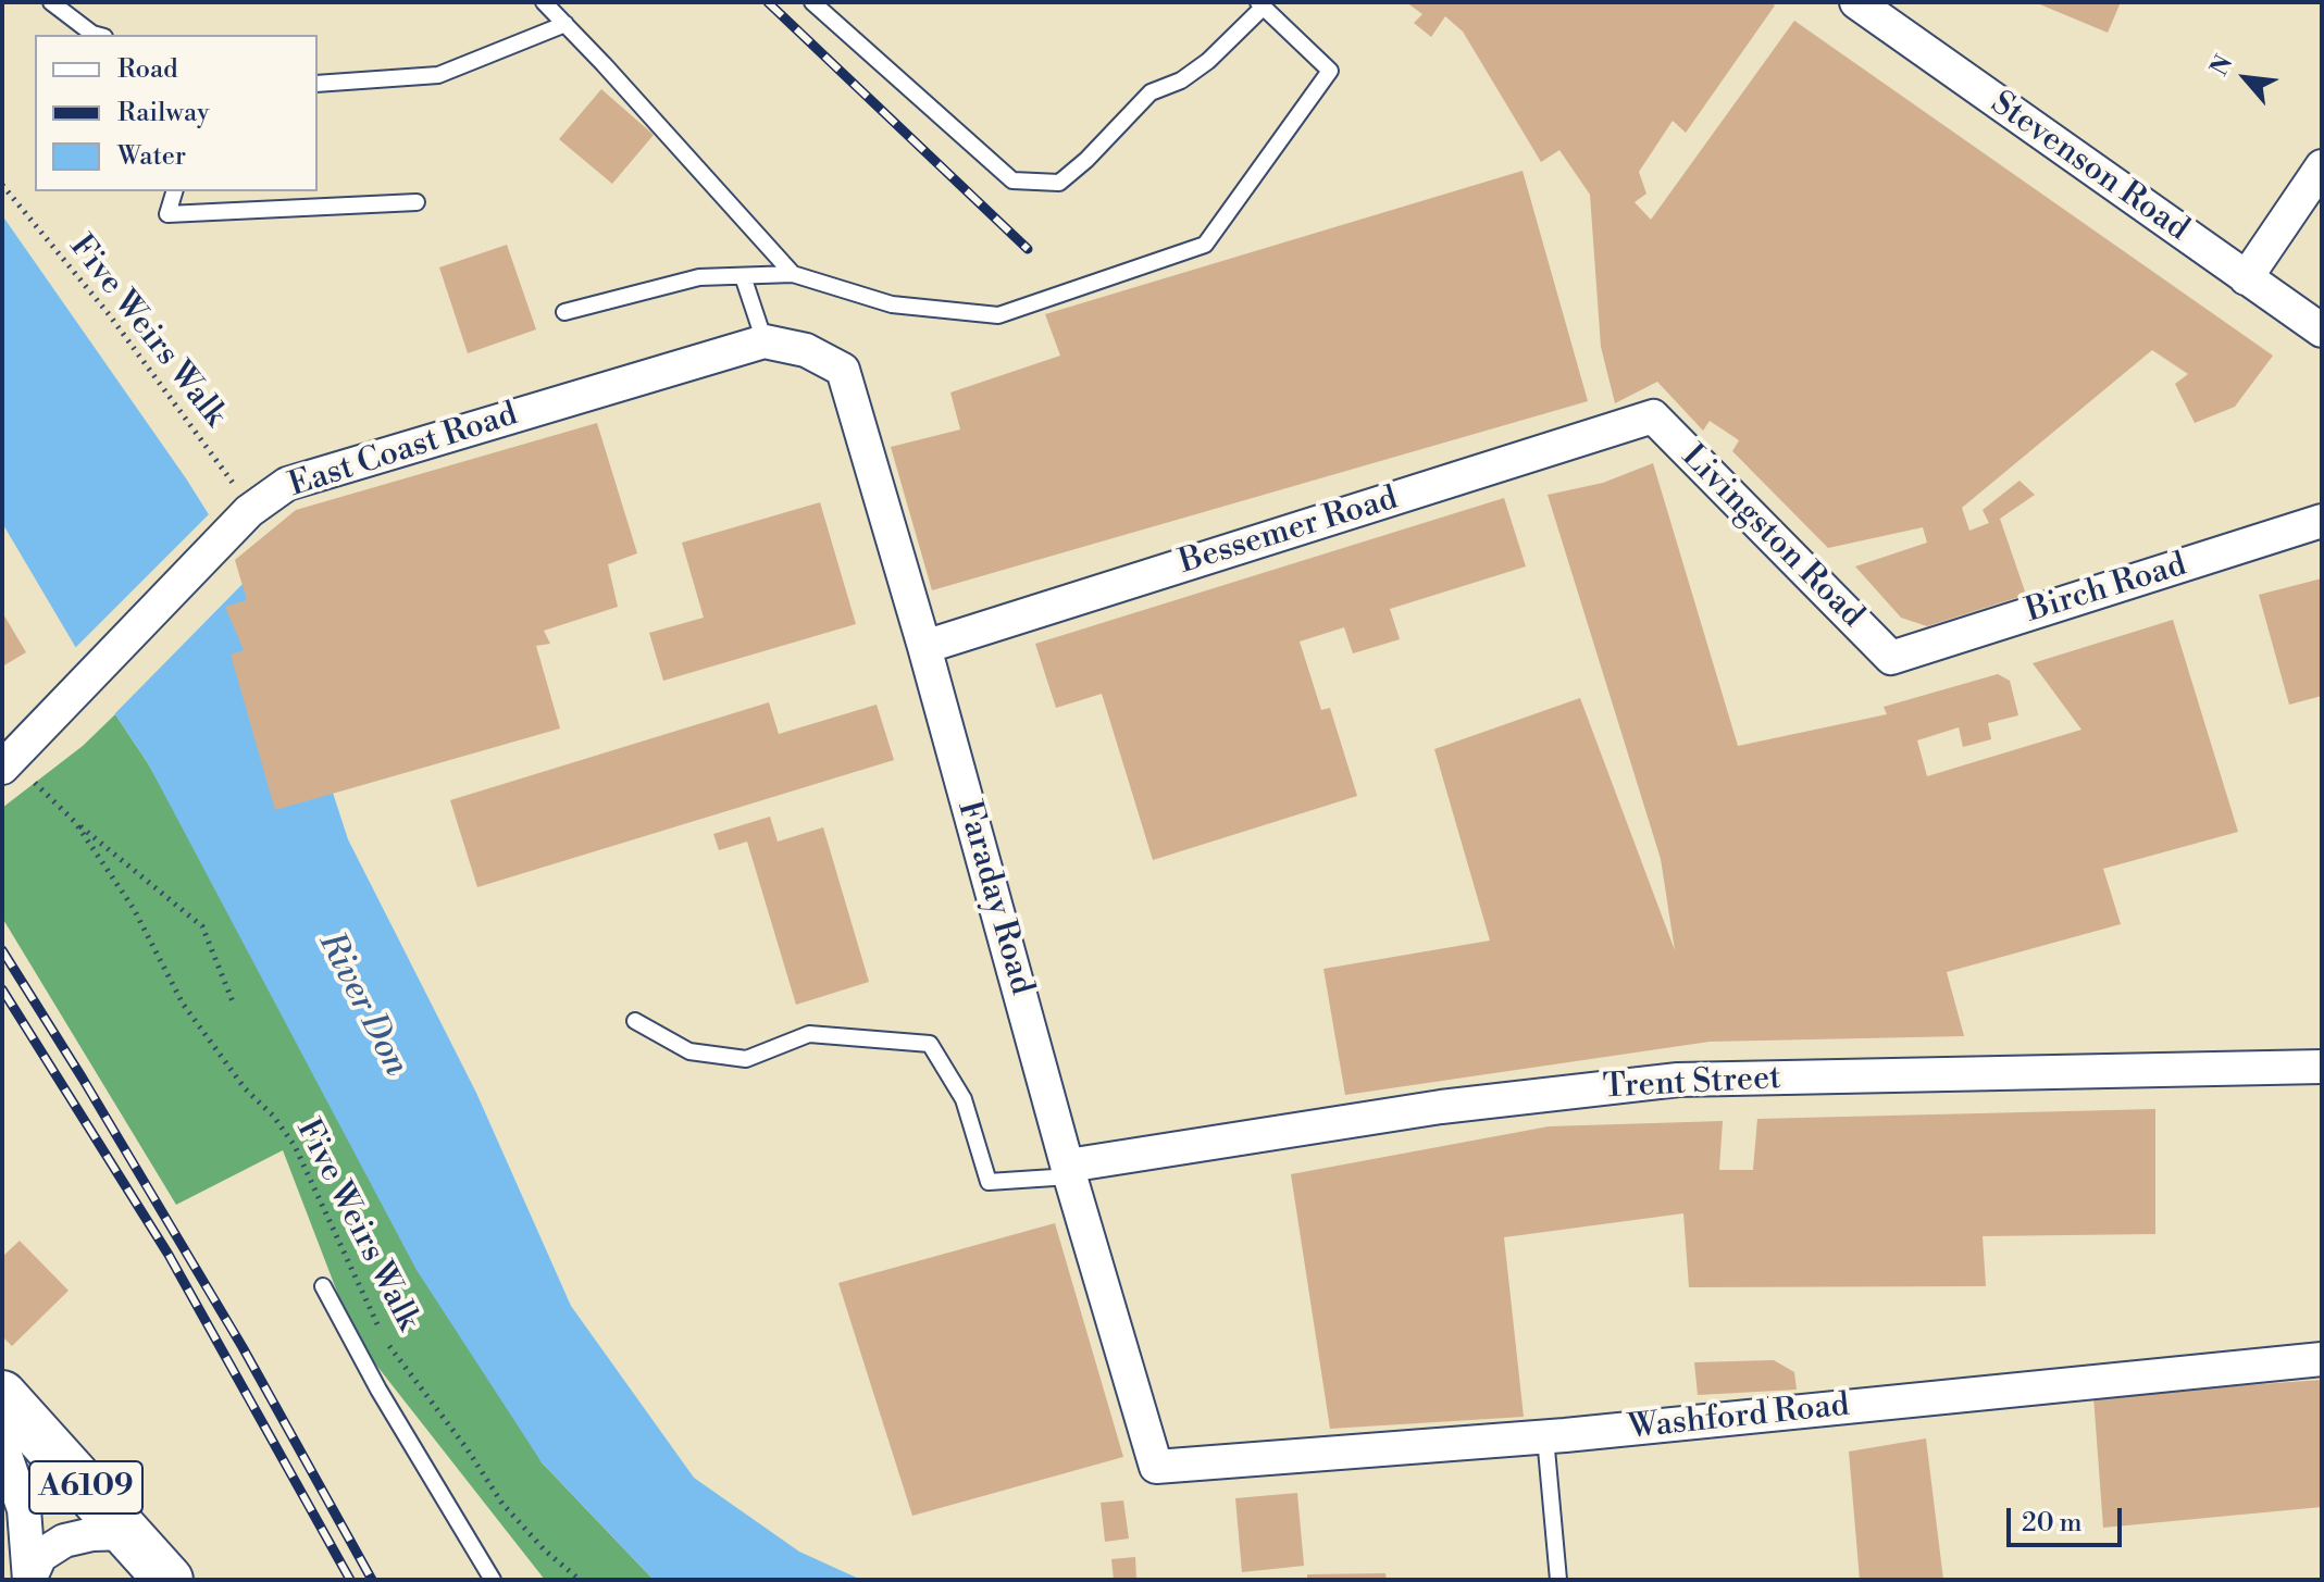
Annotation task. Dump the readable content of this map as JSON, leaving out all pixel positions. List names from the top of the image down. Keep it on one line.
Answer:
{"streets":{"main road":["A6109"],"street":["Stevenson Road","East Coast Road","Bessemer Road","Livingston Road","Birch Road","Faraday Road","Trent Street","Washford Road"],"path":["Five Weirs Walk"]},"crossings":[["Five Weirs Walk","East Coast Road"],["East Coast Road","Faraday Road"],["Bessemer Road","Livingston Road"],["Bessemer Road","Faraday Road"],["Livingston Road","Birch Road"],["Faraday Road","Trent Street"],["Faraday Road","Washford Road"]],"water":["River Don"],"legend":["Road","Railway","Water"],"scale_bar":"20 m","north":"top left"}
